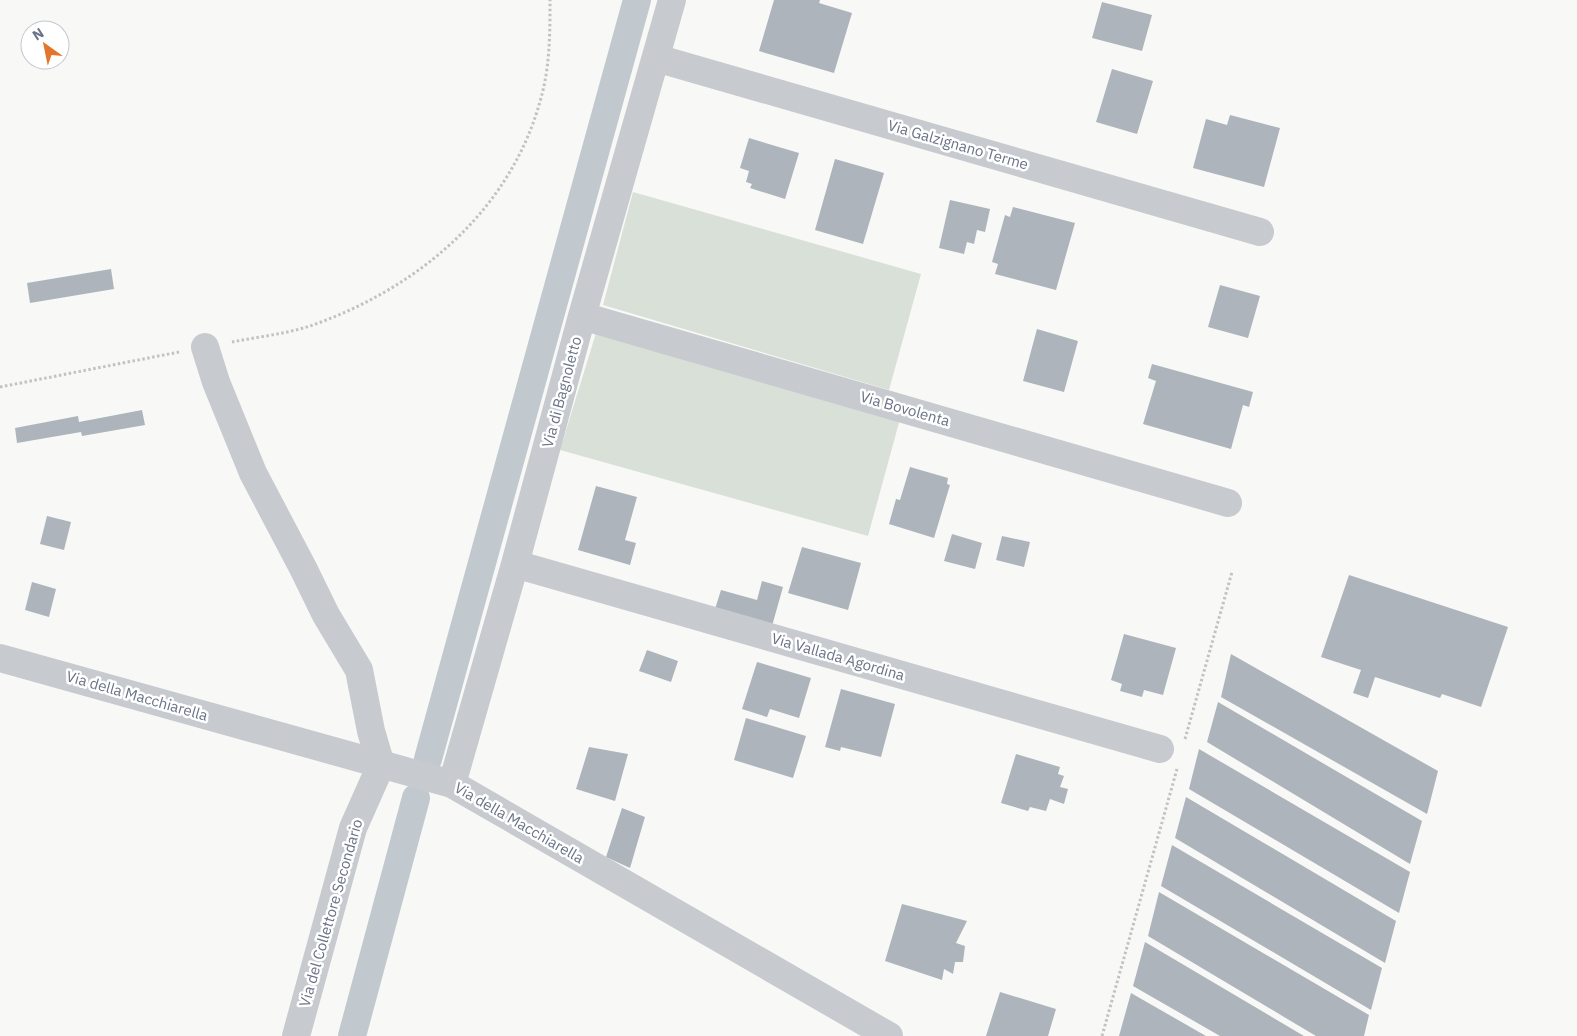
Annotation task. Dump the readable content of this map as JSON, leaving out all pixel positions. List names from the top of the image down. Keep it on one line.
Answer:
{"streets":{"street":["Via Galzignano Terme","Via di Bagnoletto","Via Bovolenta","Via Vallada Agordina","Via della Macchiarella","Via del Collettore Secondario"]},"crossings":[["Via Galzignano Terme","Via di Bagnoletto"],["Via di Bagnoletto","Via Bovolenta"],["Via di Bagnoletto","Via Vallada Agordina"],["Via di Bagnoletto","Via della Macchiarella"],["Via della Macchiarella","Via del Collettore Secondario"]],"north":"top left"}
